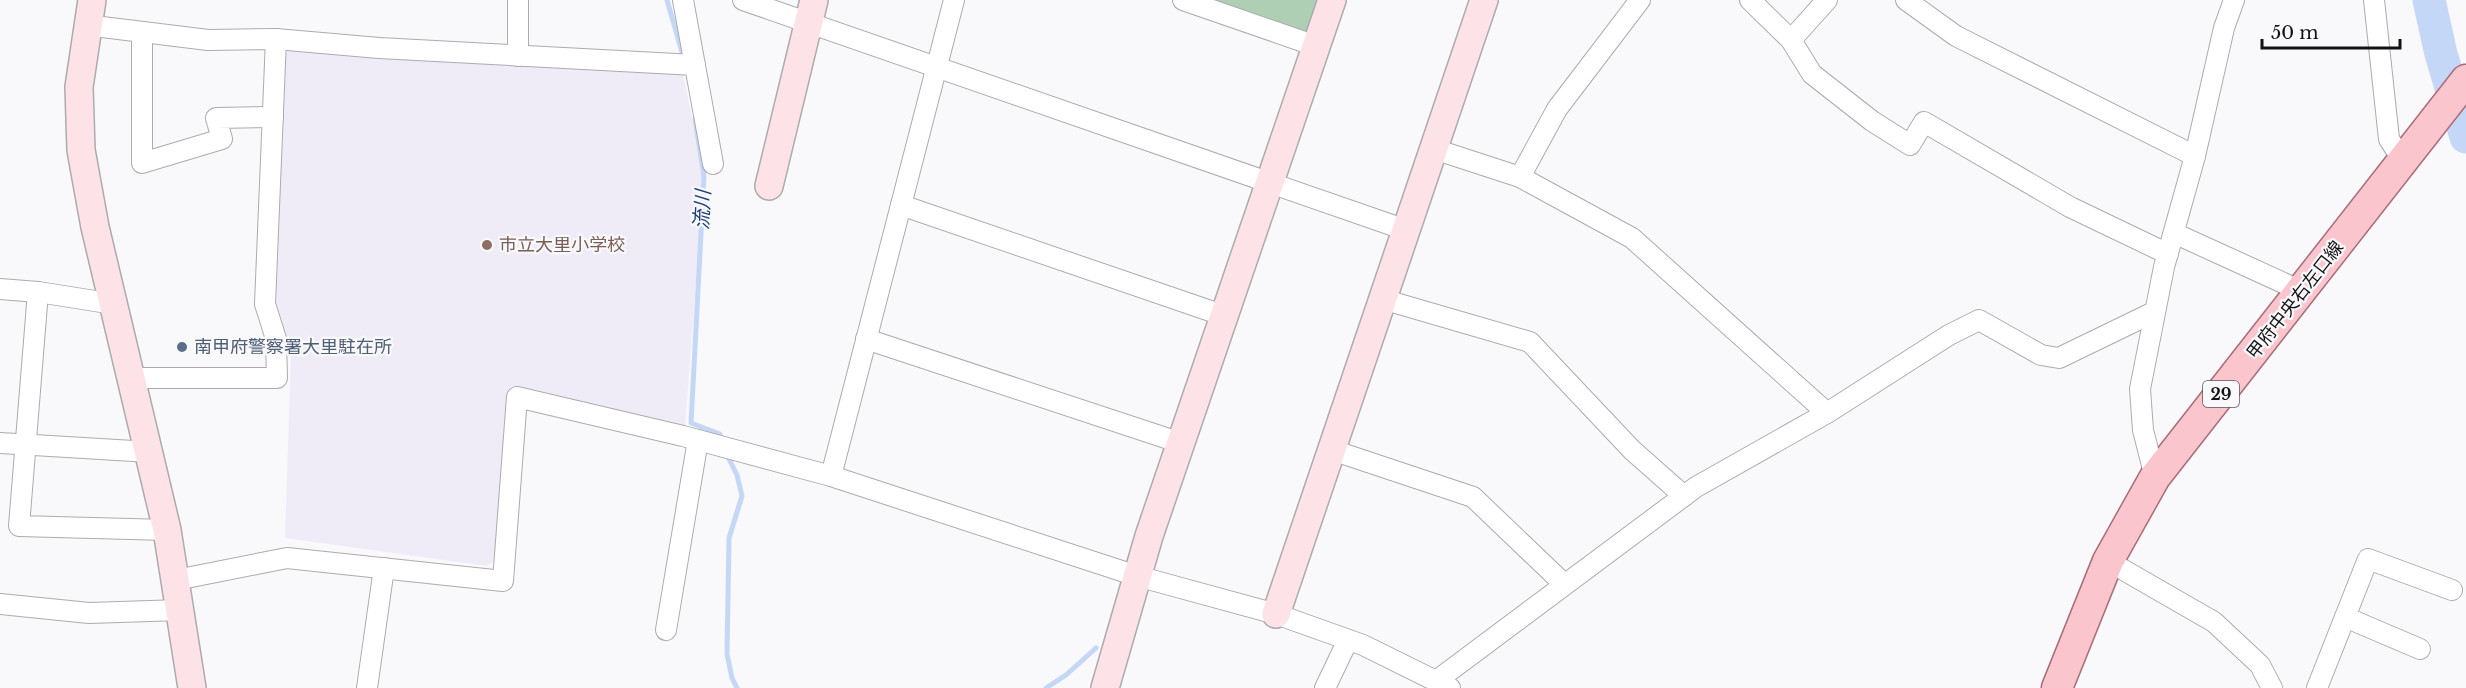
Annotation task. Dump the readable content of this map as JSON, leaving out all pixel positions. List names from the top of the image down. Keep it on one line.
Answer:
{"streets":{"main road":["甲府中央右左口線","29"]},"water":["流川"],"places":["市立大里小学校","南甲府警察署大里駐在所"],"scale_bar":"50 m"}
